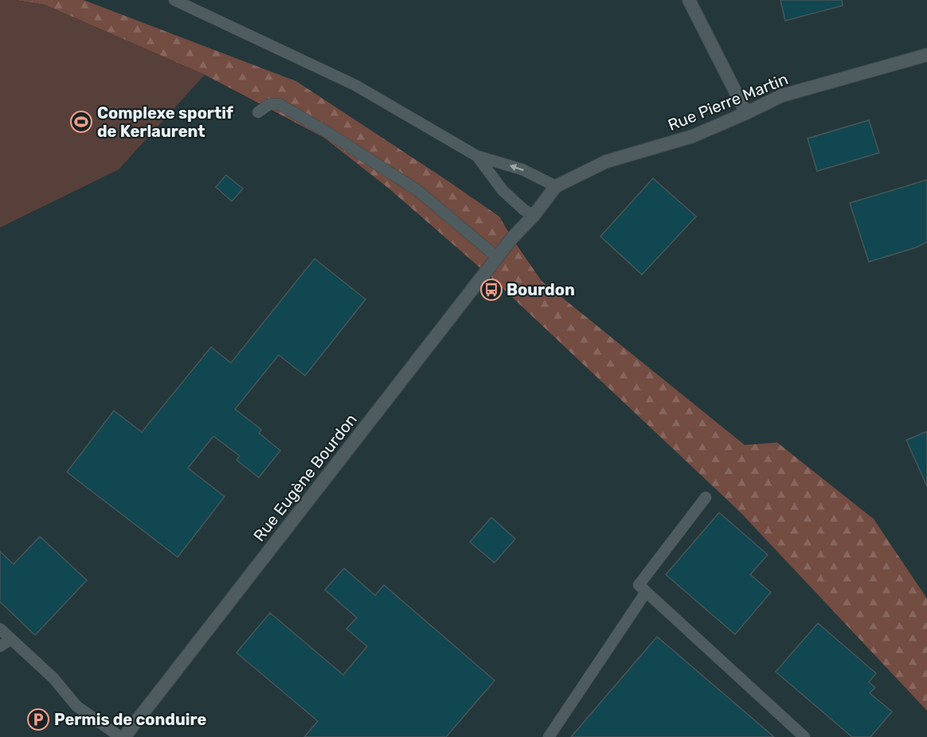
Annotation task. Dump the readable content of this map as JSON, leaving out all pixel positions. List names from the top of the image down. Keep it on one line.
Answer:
{"streets":{"street":["Rue Pierre Martin","Rue Eugène Bourdon"]},"crossings":[["Rue Pierre Martin","Rue Eugène Bourdon"]],"places":{"sports":["Complexe sportif de Kerlaurent"],"bus stop":["Bourdon"],"parking":["Permis de conduire"]}}
